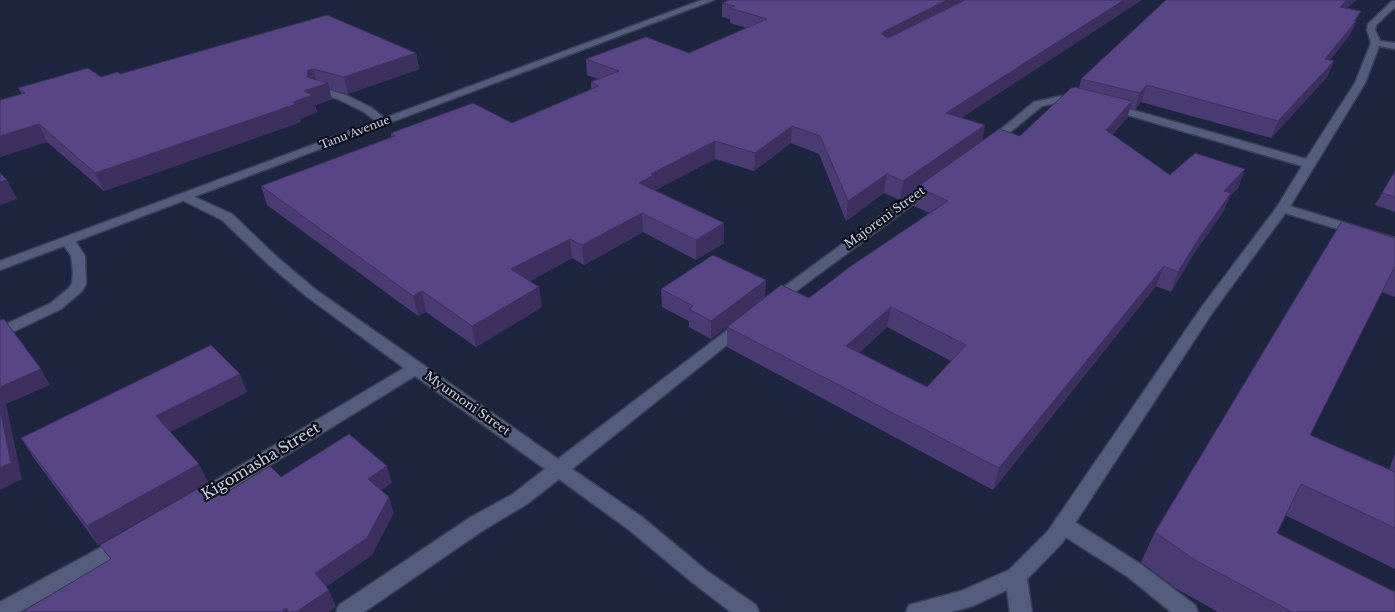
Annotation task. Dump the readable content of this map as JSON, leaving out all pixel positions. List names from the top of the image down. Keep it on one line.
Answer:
{"streets":{"street":["Tanu Avenue","Majoreni Street","Myumoni Street","Kigomasha Street"]},"crossings":[["Tanu Avenue","Myumoni Street"],["Majoreni Street","Myumoni Street"],["Myumoni Street","Kigomasha Street"]]}
